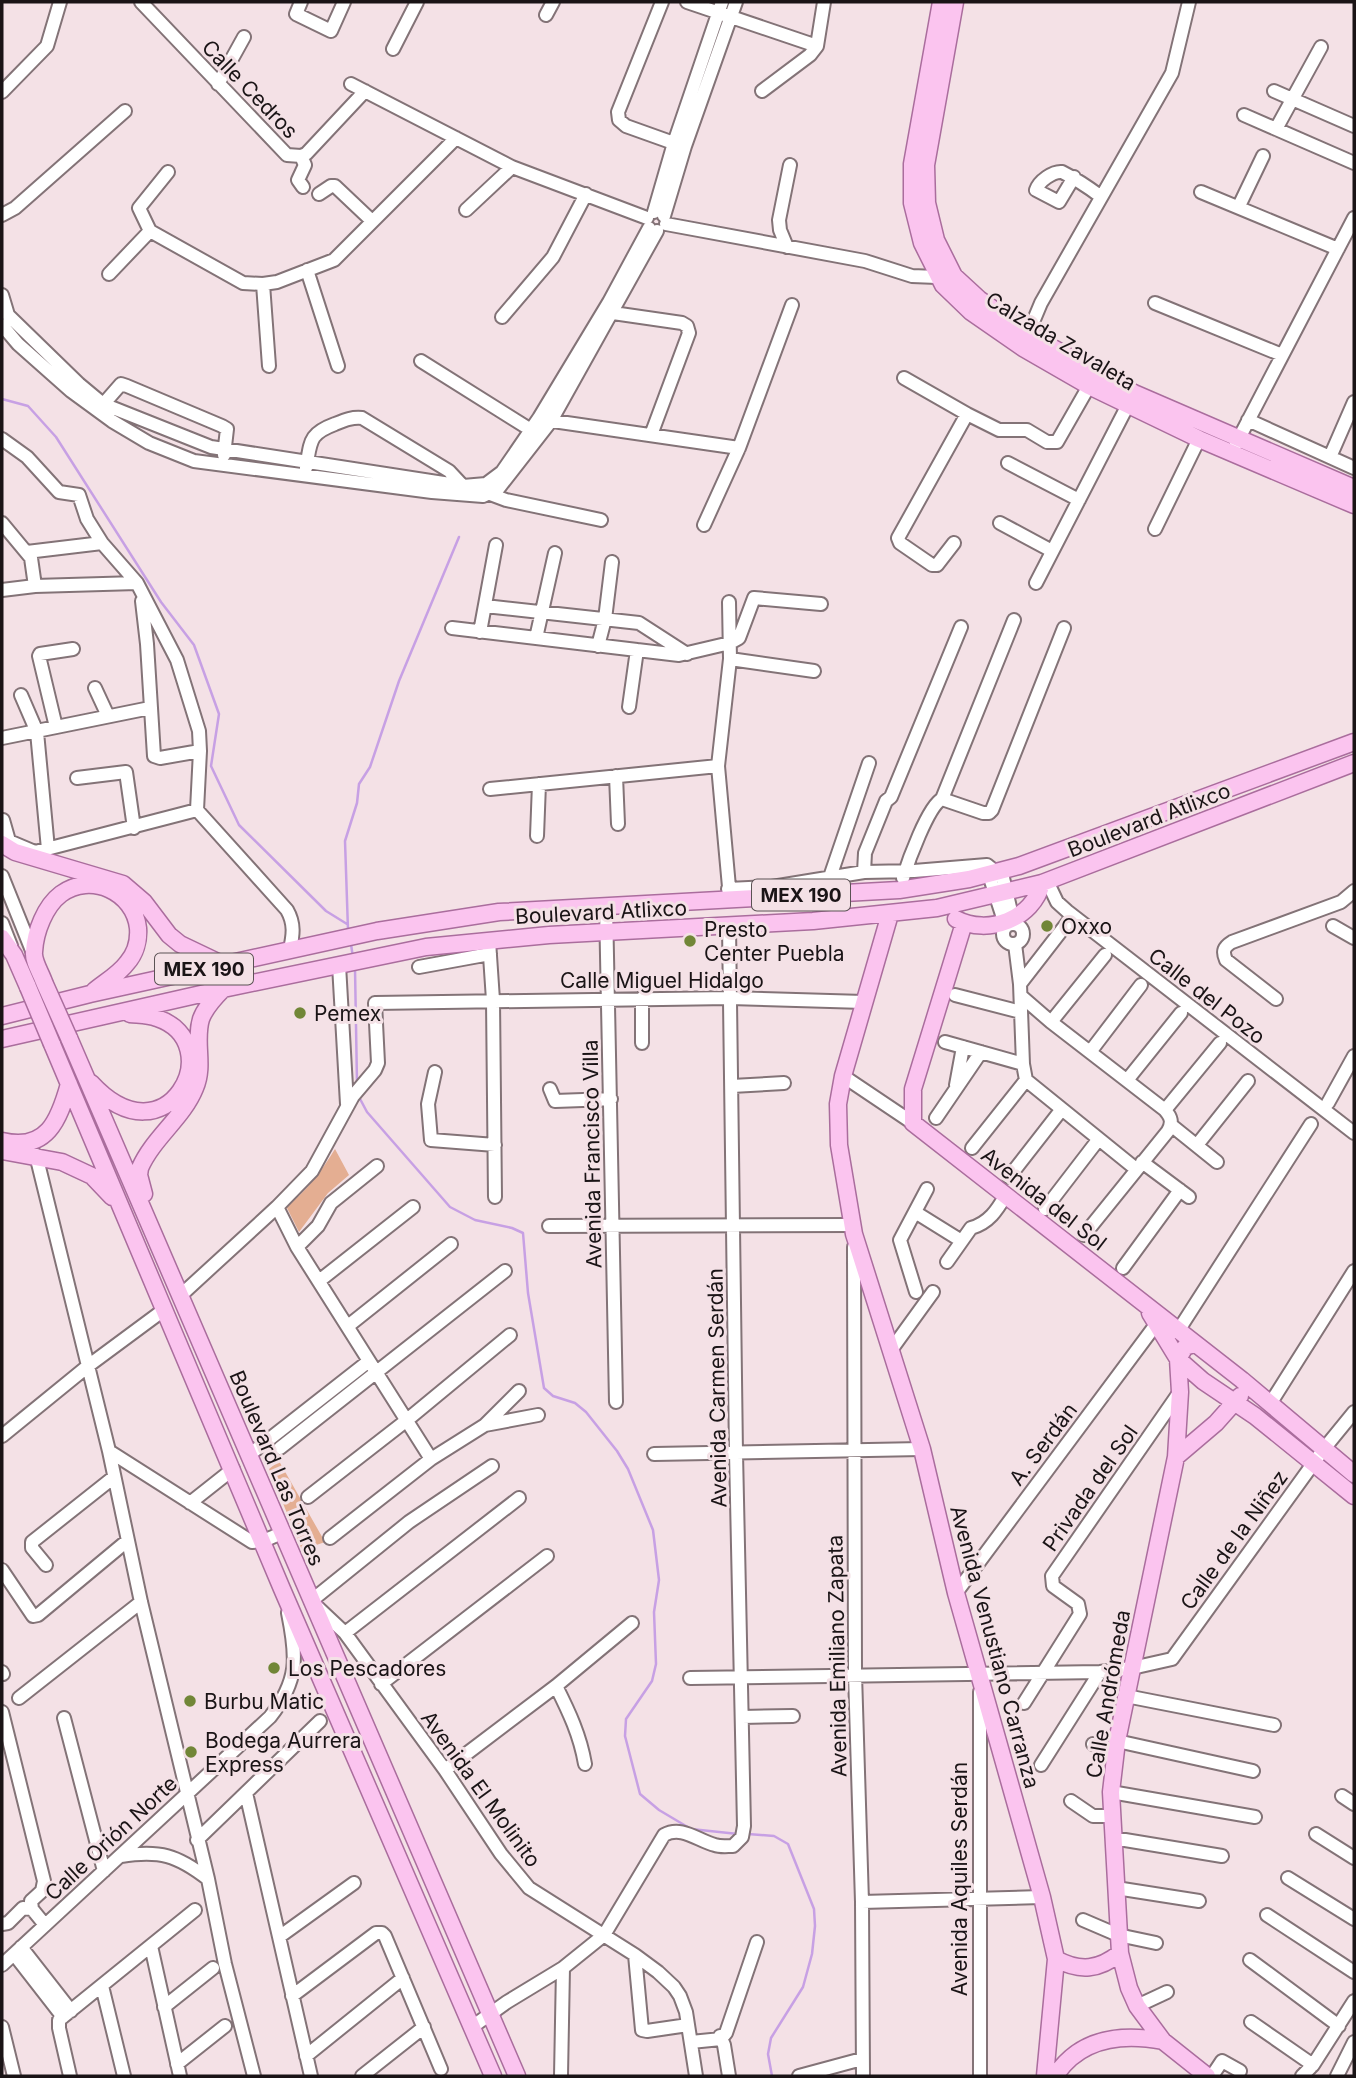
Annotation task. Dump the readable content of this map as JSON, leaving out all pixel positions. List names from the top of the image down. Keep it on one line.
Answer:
{"streets":{"main road":["Calzada Zavaleta","Boulevard Atlixco","MEX 190","Avenida del Sol","Boulevard Las Torres","Avenida Venustiano Carranza","Calle Andrómeda"],"street":["Calle Cedros","Calle Miguel Hidalgo","Calle del Pozo","Avenida Francisco Villa","Avenida Carmen Serdán","A. Serdán","Privada del Sol","Calle de la Niñez","Avenida Emiliano Zapata","Avenida El Molinito","Calle Orión Norte","Avenida Aquiles Serdán"]},"crossings":[["Boulevard Atlixco","Calle del Pozo"],["Boulevard Atlixco","Avenida Francisco Villa"],["Boulevard Atlixco","Avenida Carmen Serdán"],["Calle Miguel Hidalgo","Avenida Francisco Villa"],["Calle Miguel Hidalgo","Avenida Carmen Serdán"],["Avenida del Sol","A. Serdán"],["Avenida del Sol","Calle de la Niñez"],["Avenida del Sol","Calle Andrómeda"],["Avenida Carmen Serdán","Calle de la Niñez"],["Avenida Carmen Serdán","Avenida El Molinito"],["A. Serdán","Avenida Venustiano Carranza"],["Boulevard Las Torres","Avenida El Molinito"],["Boulevard Las Torres","Calle Orión Norte"],["Privada del Sol","Calle de la Niñez"],["Privada del Sol","Calle Andrómeda"],["Calle de la Niñez","Avenida Venustiano Carranza"],["Calle de la Niñez","Avenida Emiliano Zapata"],["Calle de la Niñez","Calle Andrómeda"],["Calle de la Niñez","Avenida Aquiles Serdán"],["Avenida Venustiano Carranza","Avenida Emiliano Zapata"],["Avenida Venustiano Carranza","Avenida Aquiles Serdán"]],"places":["Oxxo","Presto Center Puebla","Pemex","Los Pescadores","Burbu Matic","Bodega Aurrera Express"]}
